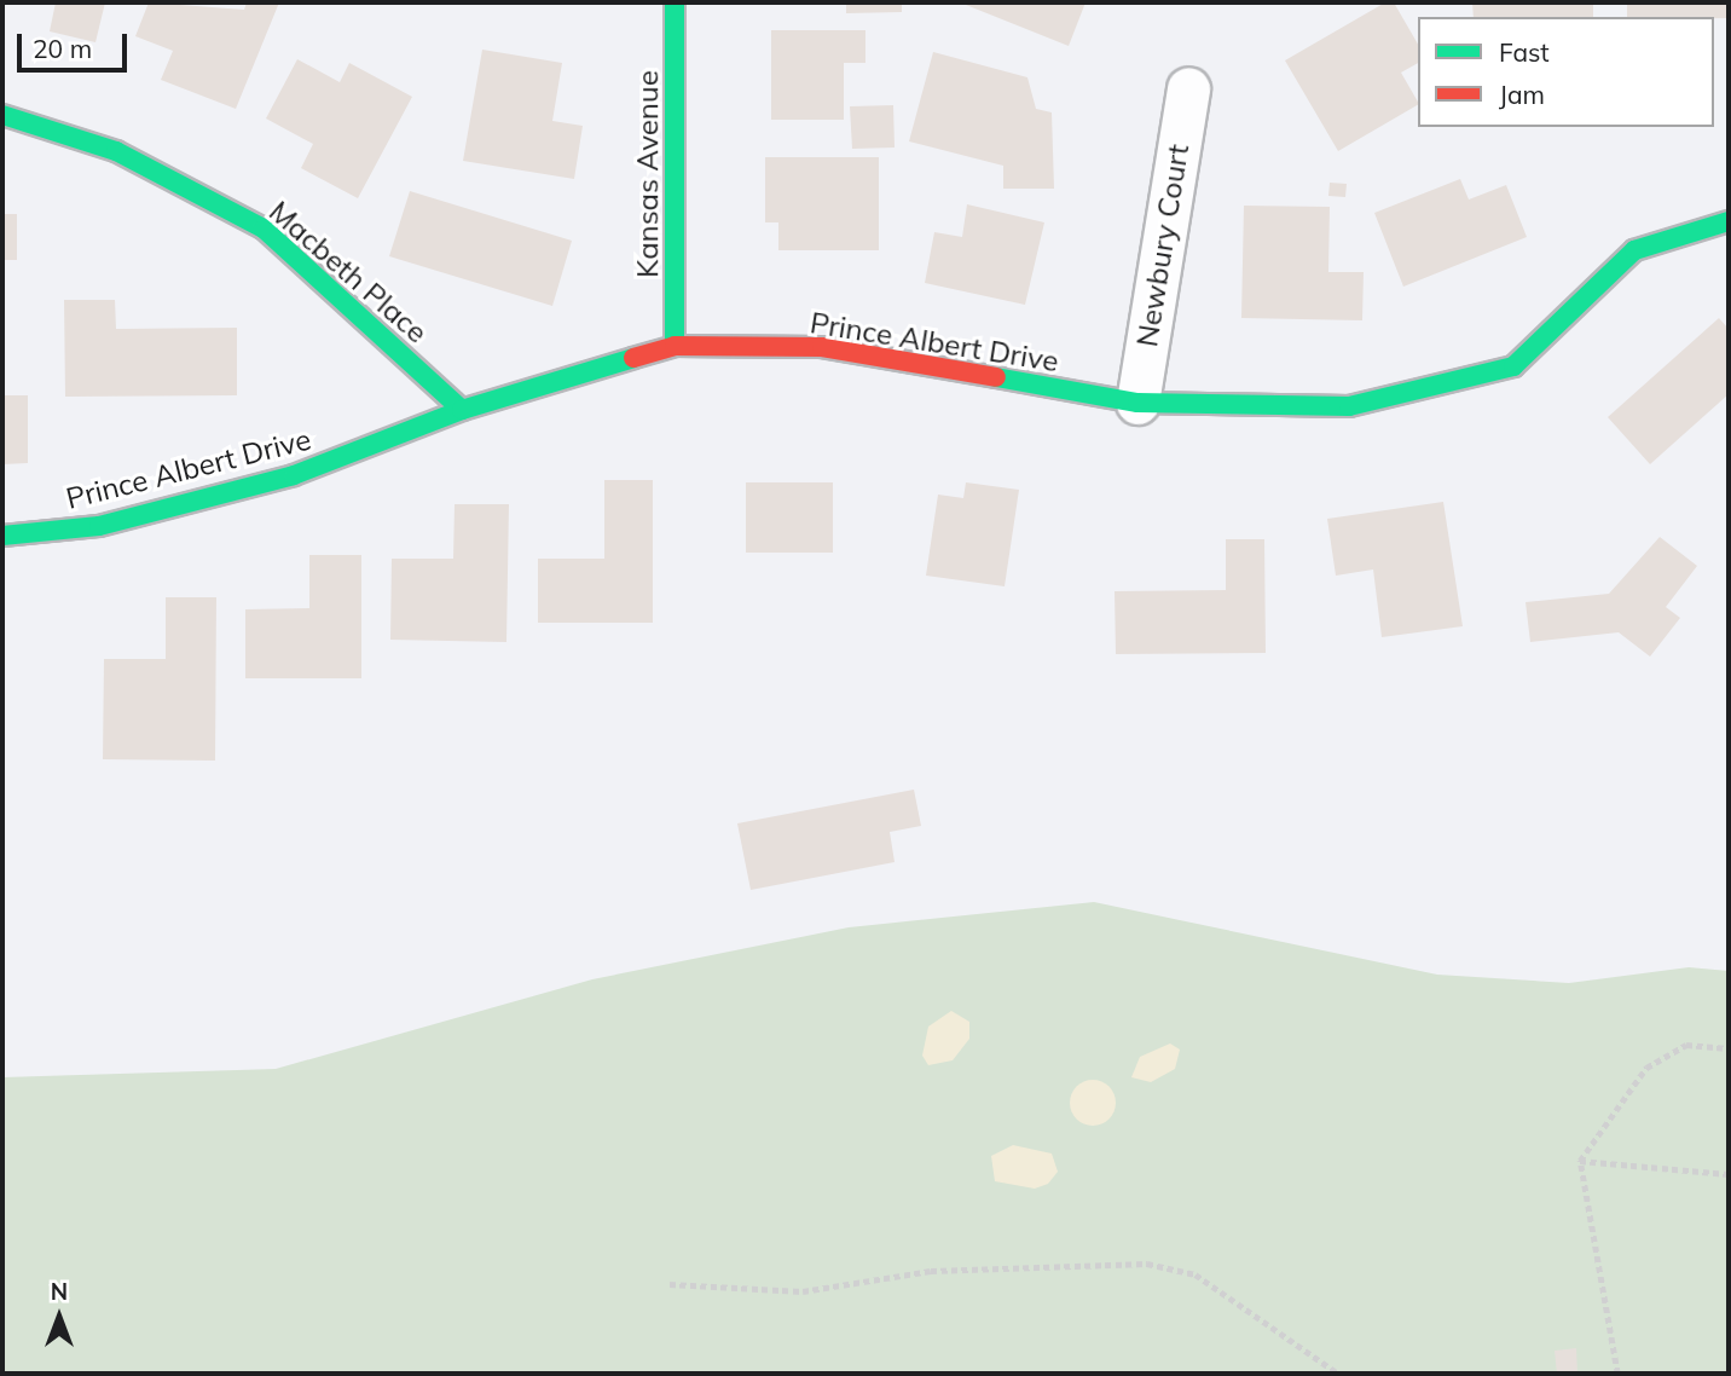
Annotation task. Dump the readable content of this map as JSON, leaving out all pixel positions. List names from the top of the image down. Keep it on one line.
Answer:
{"streets":{"street":["Kansas Avenue","Newbury Court","Macbeth Place","Prince Albert Drive"]},"crossings":[["Kansas Avenue","Prince Albert Drive"],["Newbury Court","Prince Albert Drive"],["Macbeth Place","Prince Albert Drive"]],"legend":["Fast","Jam"],"scale_bar":"20 m","north":"top"}
